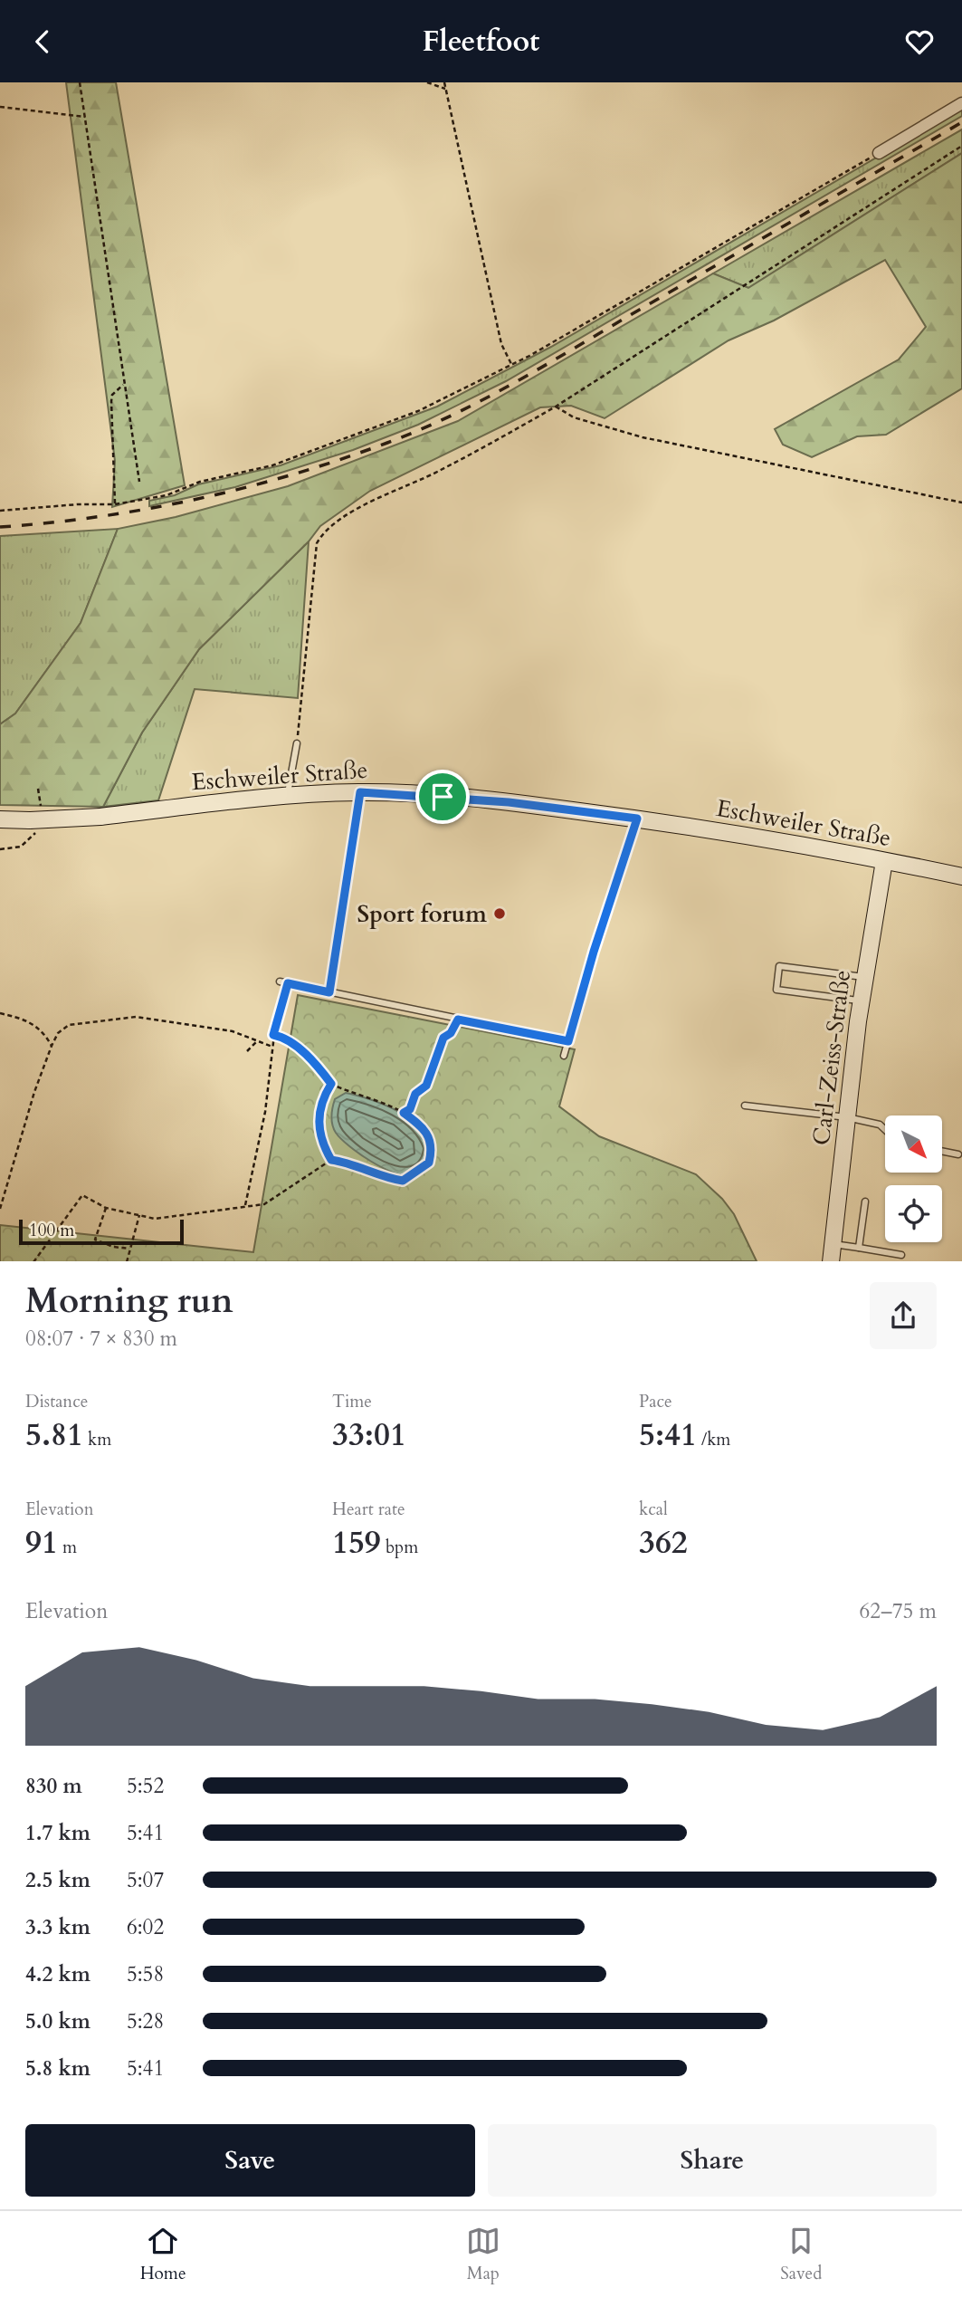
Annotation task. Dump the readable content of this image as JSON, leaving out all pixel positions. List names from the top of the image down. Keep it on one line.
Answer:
{"streets":{"street":["Eschweiler Straße","Carl-Zeiss-Straße"]},"crossings":[["Eschweiler Straße","Carl-Zeiss-Straße"]],"places":["Sport forum"],"scale_bar":"100 m","north":"bottom right","page":{"header":"Fleetfoot","scale":"100 m","heading":["Morning run","08:07 · 7 × 830 m"],"stats":[["Distance","5.81 km"],["Time","33:01"],["Pace","5:41 /km"],["Elevation","91 m"],["Heart rate","159 bpm"],["kcal","362"]],"chart":["Elevation","62–75 m"],"list":[{"name":"830 m","note":"5:52"},{"name":"1.7 km","note":"5:41"},{"name":"2.5 km","note":"5:07"},{"name":"3.3 km","note":"6:02"},{"name":"4.2 km","note":"5:58"},{"name":"5.0 km","note":"5:28"},{"name":"5.8 km","note":"5:41"}],"buttons":["Save","Share"],"tabs":["Home","Map","Saved"]}}
